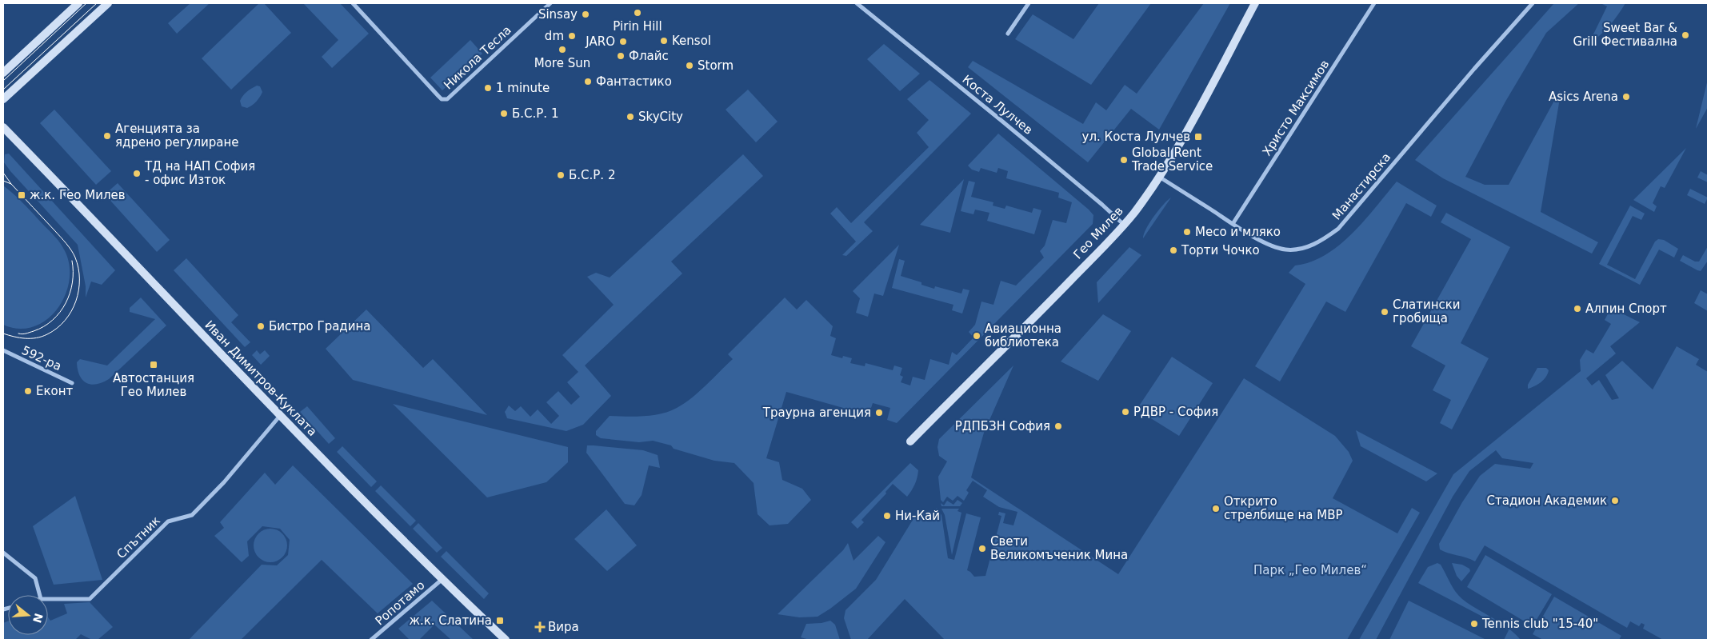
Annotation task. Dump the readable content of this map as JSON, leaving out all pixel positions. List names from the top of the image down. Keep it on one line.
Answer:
{"streets":{"street":["Никола Тесла","Коста Лулчев","Христо Максимов","Манастирска","Гео Милев","592-ра","Иван Димитров-Куклата","Спътник","Ропотамо"]},"crossings":[["Коста Лулчев","Гео Милев"],["Христо Максимов","Манастирска"],["Манастирска","Гео Милев"],["Иван Димитров-Куклата","Спътник"],["Иван Димитров-Куклата","Ропотамо"]],"parks":["Парк „Гео Милев“"],"places":{"other":["Pirin Hill","Sinsay","Sweet Bar & Grill Фестивална","dm","Kensol","JARO","More Sun","Флайс","Storm","Фантастико","1 minute","Asics Arena","Б.С.Р. 1","SkyCity","Агенцията за ядрено регулиране","Global Rent Trade Service","ТД на НАП София - офис Изток","Б.С.Р. 2","Месо и мляко","Торти Чочко","Алпин Спорт","Слатински гробища","Бистро Градина","Авиационна библиотека","Еконт","РДВР - София","Траурна агенция","РДПБЗН София","Стадион Академик","Открито стрелбище на МВР","Ни-Кай","Свети Великомъченик Мина","Tennis club \"15-40\""],"transit":["ул. Коста Лулчев","ж.к. Гео Милев","Автостанция Гео Милев","ж.к. Слатина"],"health":["Вира"]},"north":"right"}
